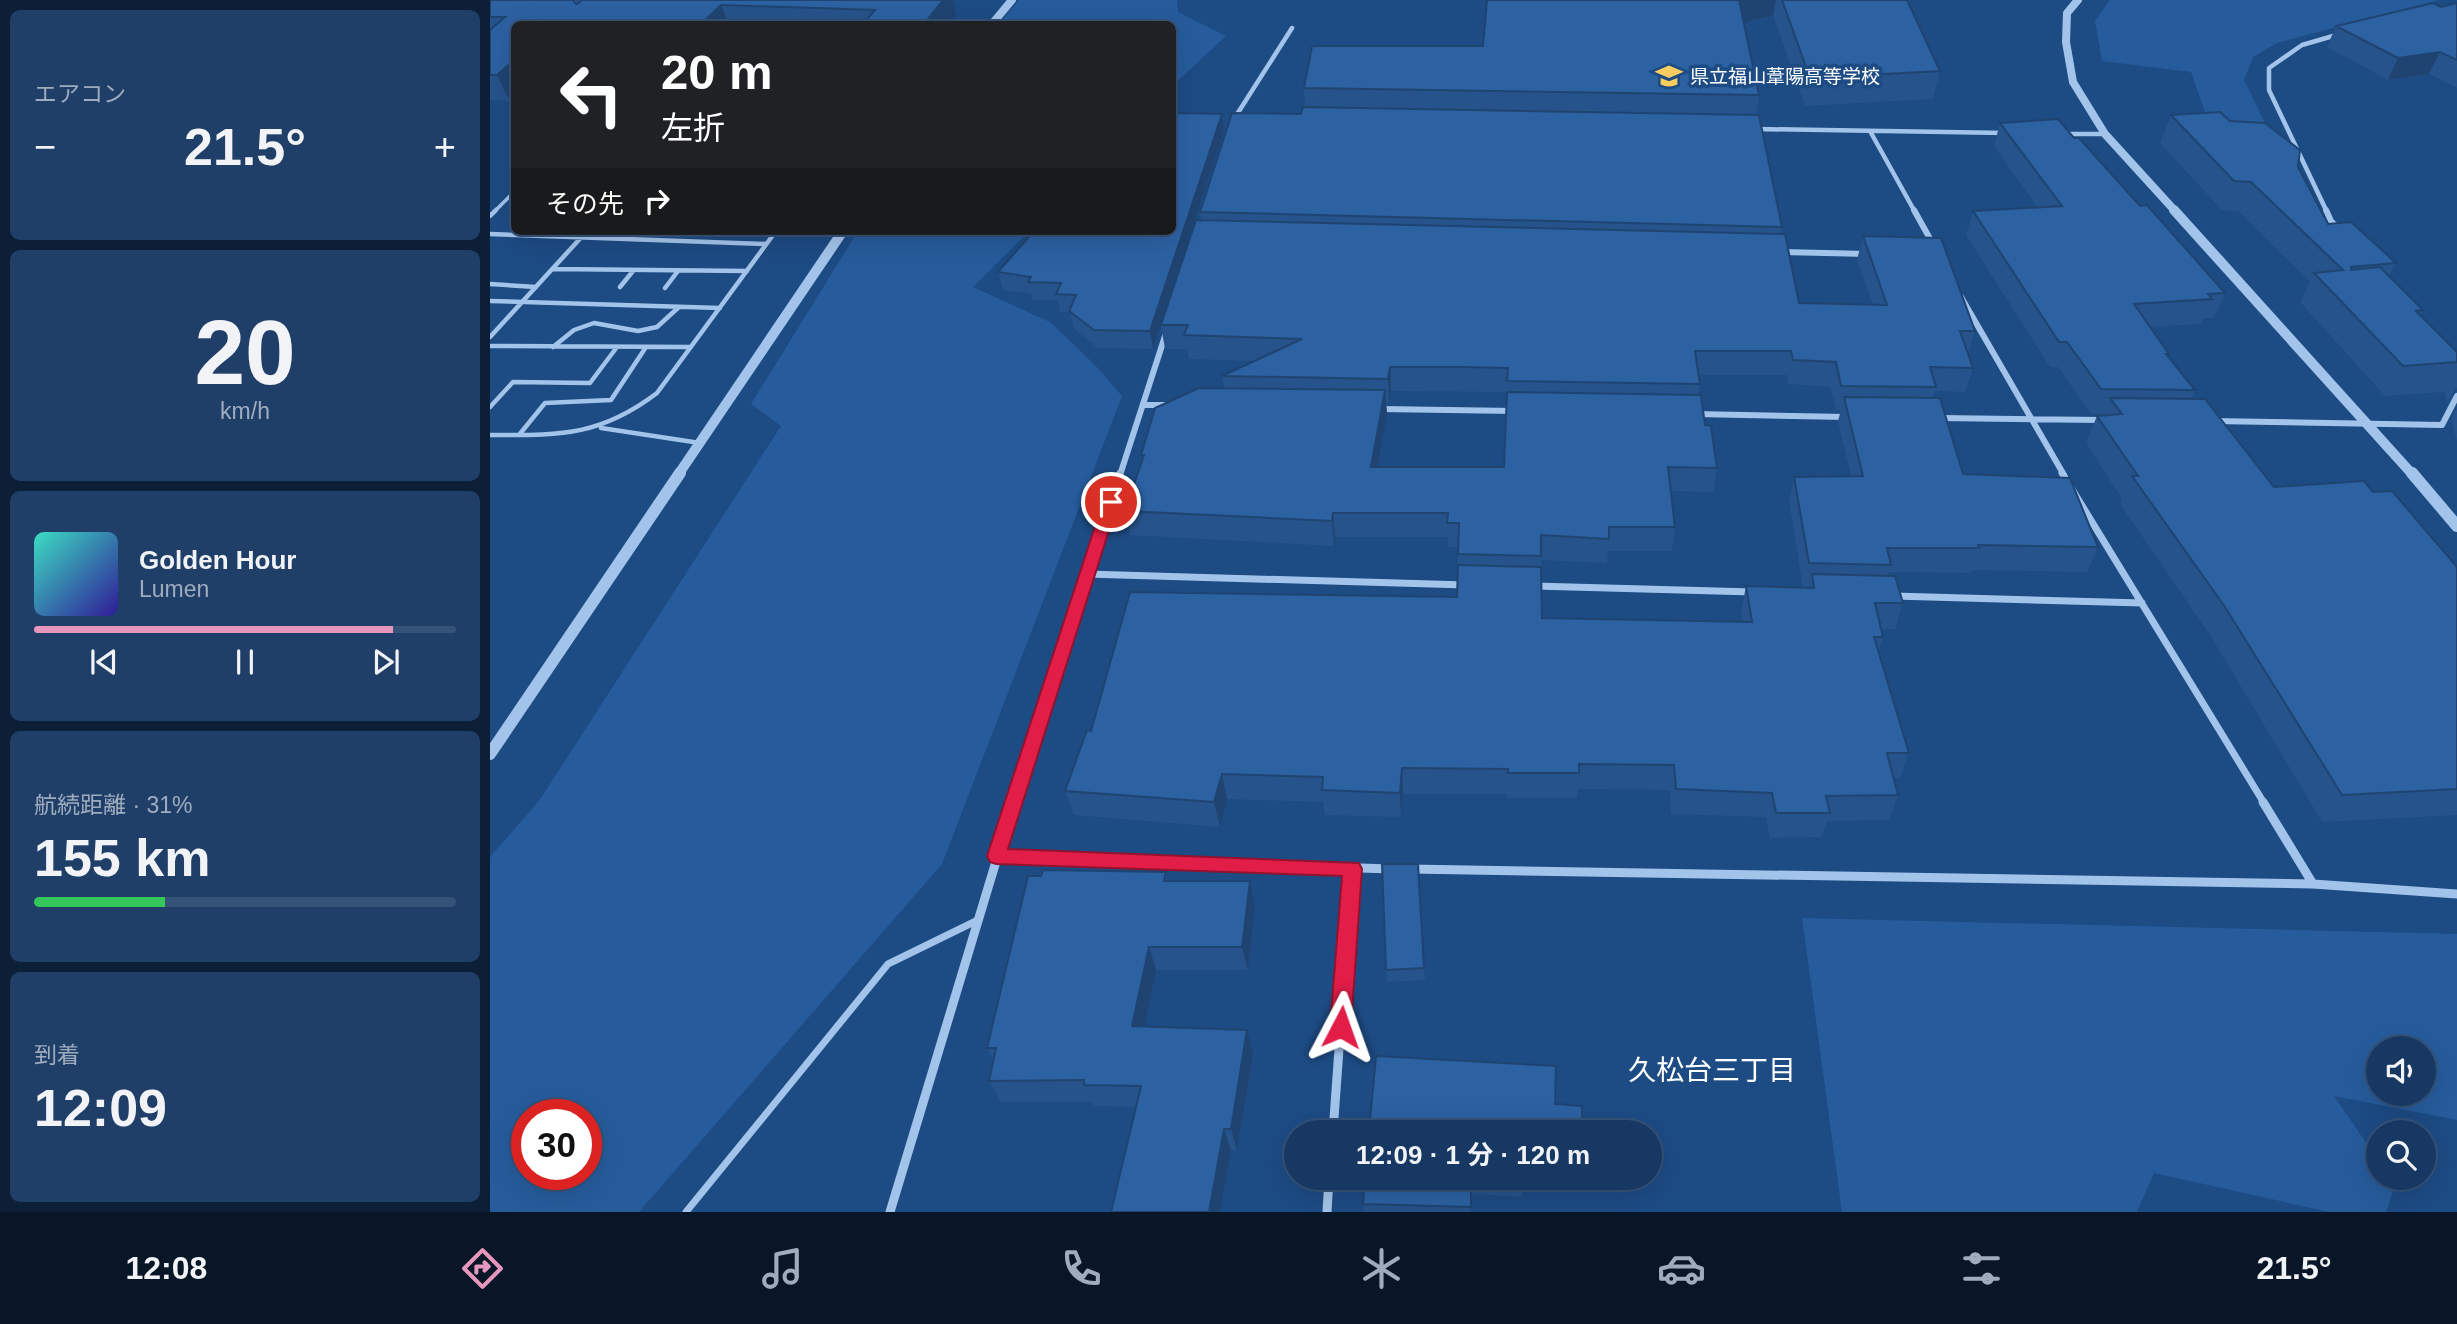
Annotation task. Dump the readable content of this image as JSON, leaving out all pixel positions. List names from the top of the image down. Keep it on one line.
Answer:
{"districts":["久松台三丁目"],"places":{"school or university":["県立福山葦陽高等学校"]},"page":{"tile":["エアコン",["20","km/h"],["航続距離 · 31%","155 km"],["到着","12:09"]],"turn":["20 m","左折"],"heat":["−","21.5°","+"],"then":"その先","song":["Golden Hour","Lumen"],"limit":"30","trip":"12:09 · 1 分 · 120 m","tabs":["12:08","21.5°"]}}
